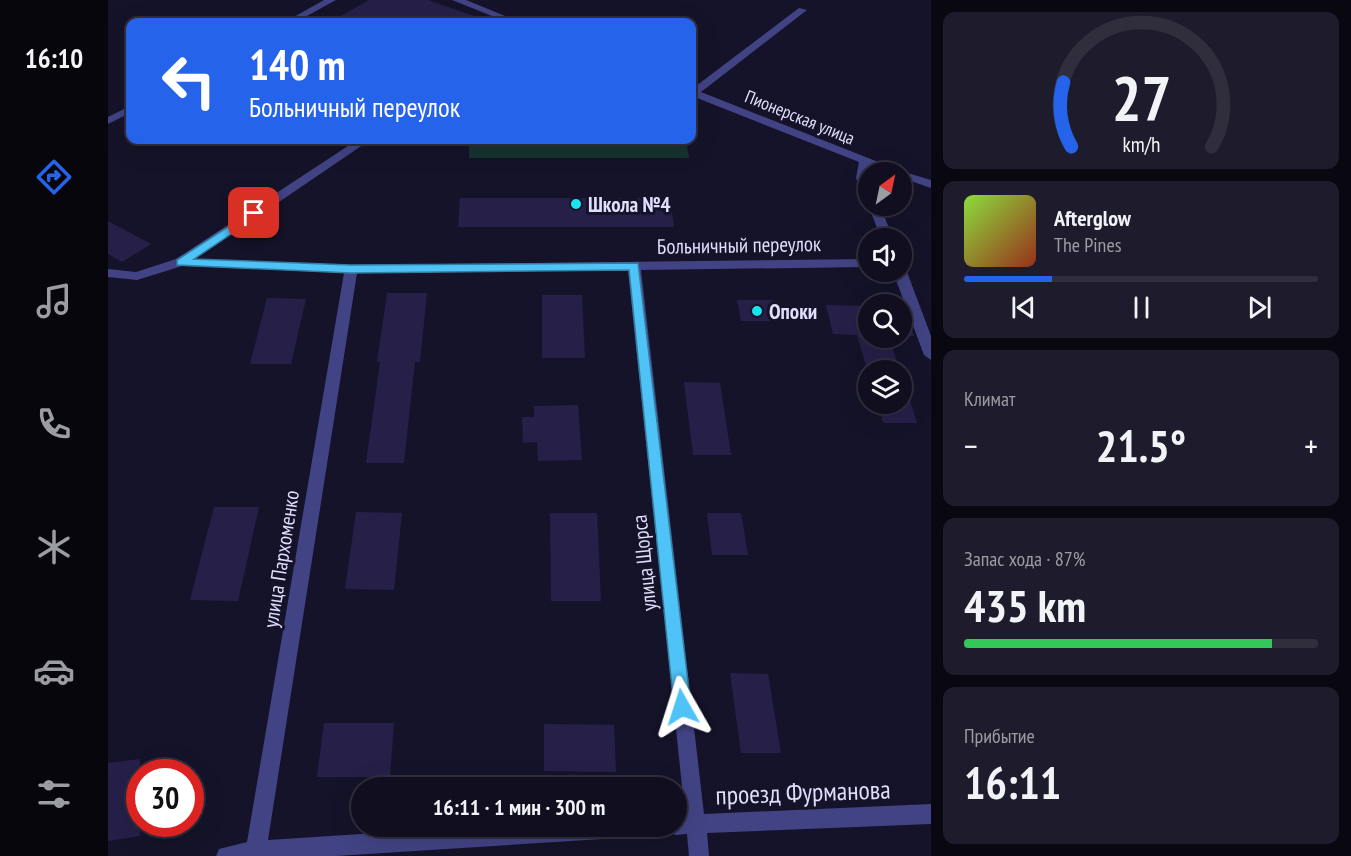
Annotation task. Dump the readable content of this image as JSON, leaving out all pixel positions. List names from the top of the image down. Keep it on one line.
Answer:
{"streets":{"street":["Пионерская улица","Больничный переулок","улица Пархоменко","улица Щорса","проезд Фурманова"]},"crossings":[["Больничный переулок","улица Пархоменко"],["Больничный переулок","улица Щорса"]],"places":["Школа №4","Опоки"],"north":"top right","page":{"tabs":"16:10","turn":["140 m","Больничный переулок"],"song":["Afterglow","The Pines"],"tile":["Климат",["Запас хода · 87%","435 km"],["Прибытие","16:11"]],"heat":["−","21.5°","+"],"limit":"30","trip":"16:11 · 1 мин · 300 m","gauge":["27","km/h"]}}
